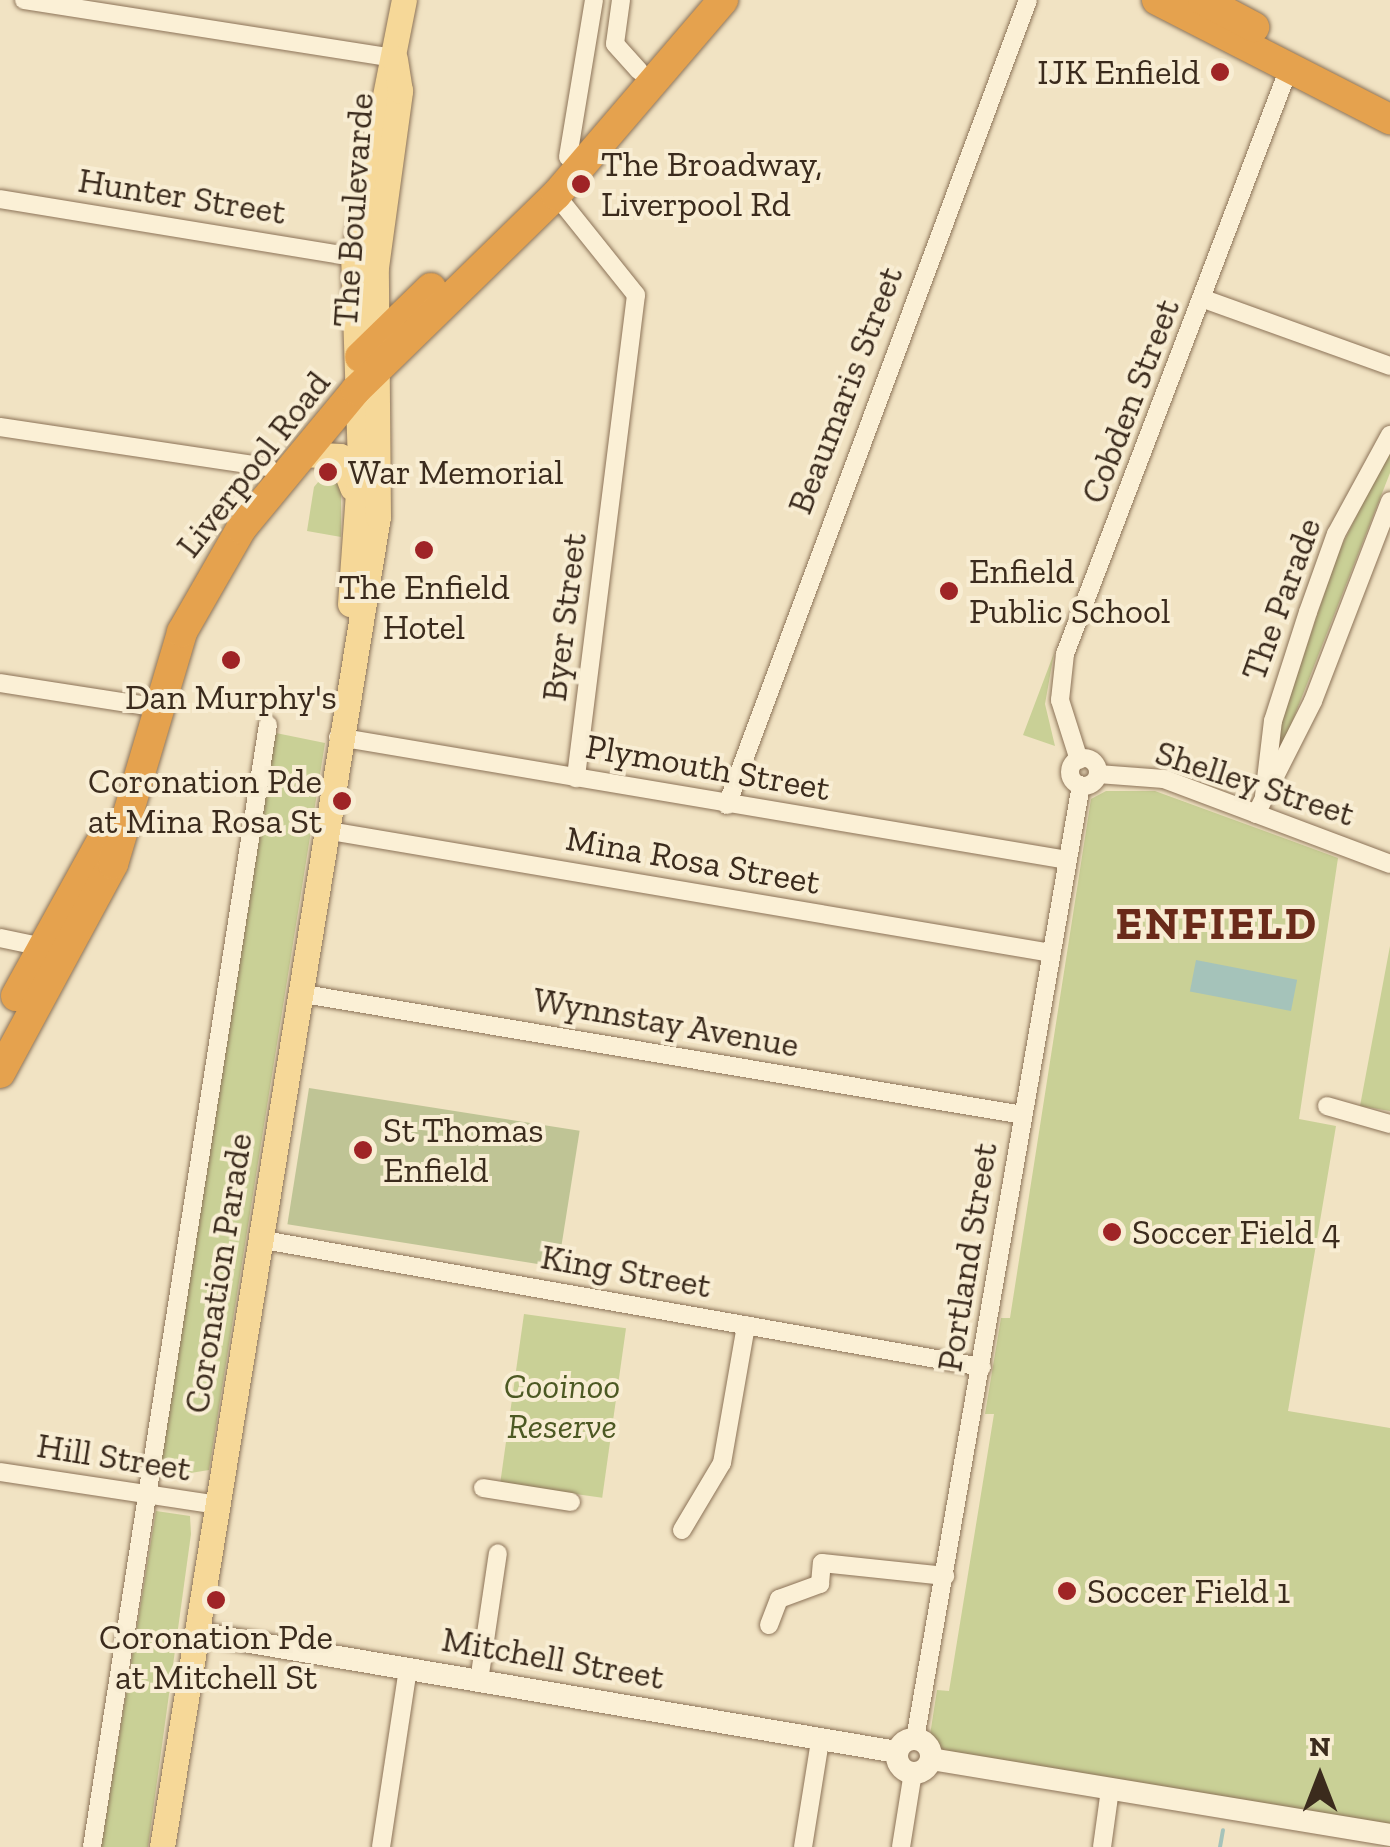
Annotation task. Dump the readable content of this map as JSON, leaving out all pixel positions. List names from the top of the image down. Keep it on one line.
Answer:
{"streets":{"highway":["Liverpool Road"],"main road":["The Boulevarde","Coronation Parade"],"street":["Hunter Street","Beaumaris Street","Cobden Street","The Parade","Byer Street","Plymouth Street","Shelley Street","Mina Rosa Street","Wynnstay Avenue","Portland Street","King Street","Hill Street","Mitchell Street"]},"crossings":[["Hunter Street","The Boulevarde"],["The Boulevarde","Liverpool Road"],["The Boulevarde","Coronation Parade"],["Beaumaris Street","Plymouth Street"],["Cobden Street","Portland Street"],["Liverpool Road","Byer Street"],["Liverpool Road","Coronation Parade"],["The Parade","Shelley Street"],["Byer Street","Plymouth Street"],["Plymouth Street","Portland Street"],["Plymouth Street","Coronation Parade"],["Mina Rosa Street","Portland Street"],["Mina Rosa Street","Coronation Parade"],["Wynnstay Avenue","Portland Street"],["Wynnstay Avenue","Coronation Parade"],["Portland Street","King Street"],["Portland Street","Mitchell Street"],["King Street","Coronation Parade"],["Coronation Parade","Hill Street"],["Coronation Parade","Mitchell Street"]],"districts":["ENFIELD"],"parks":["Cooinoo Reserve"],"places":["IJK Enfield","The Broadway, Liverpool Rd","War Memorial","The Enfield Hotel","Enfield Public School","Dan Murphy's","Coronation Pde at Mina Rosa St","St Thomas Enfield","Soccer Field 4","Soccer Field 1","Coronation Pde at Mitchell St"],"north":"top"}
